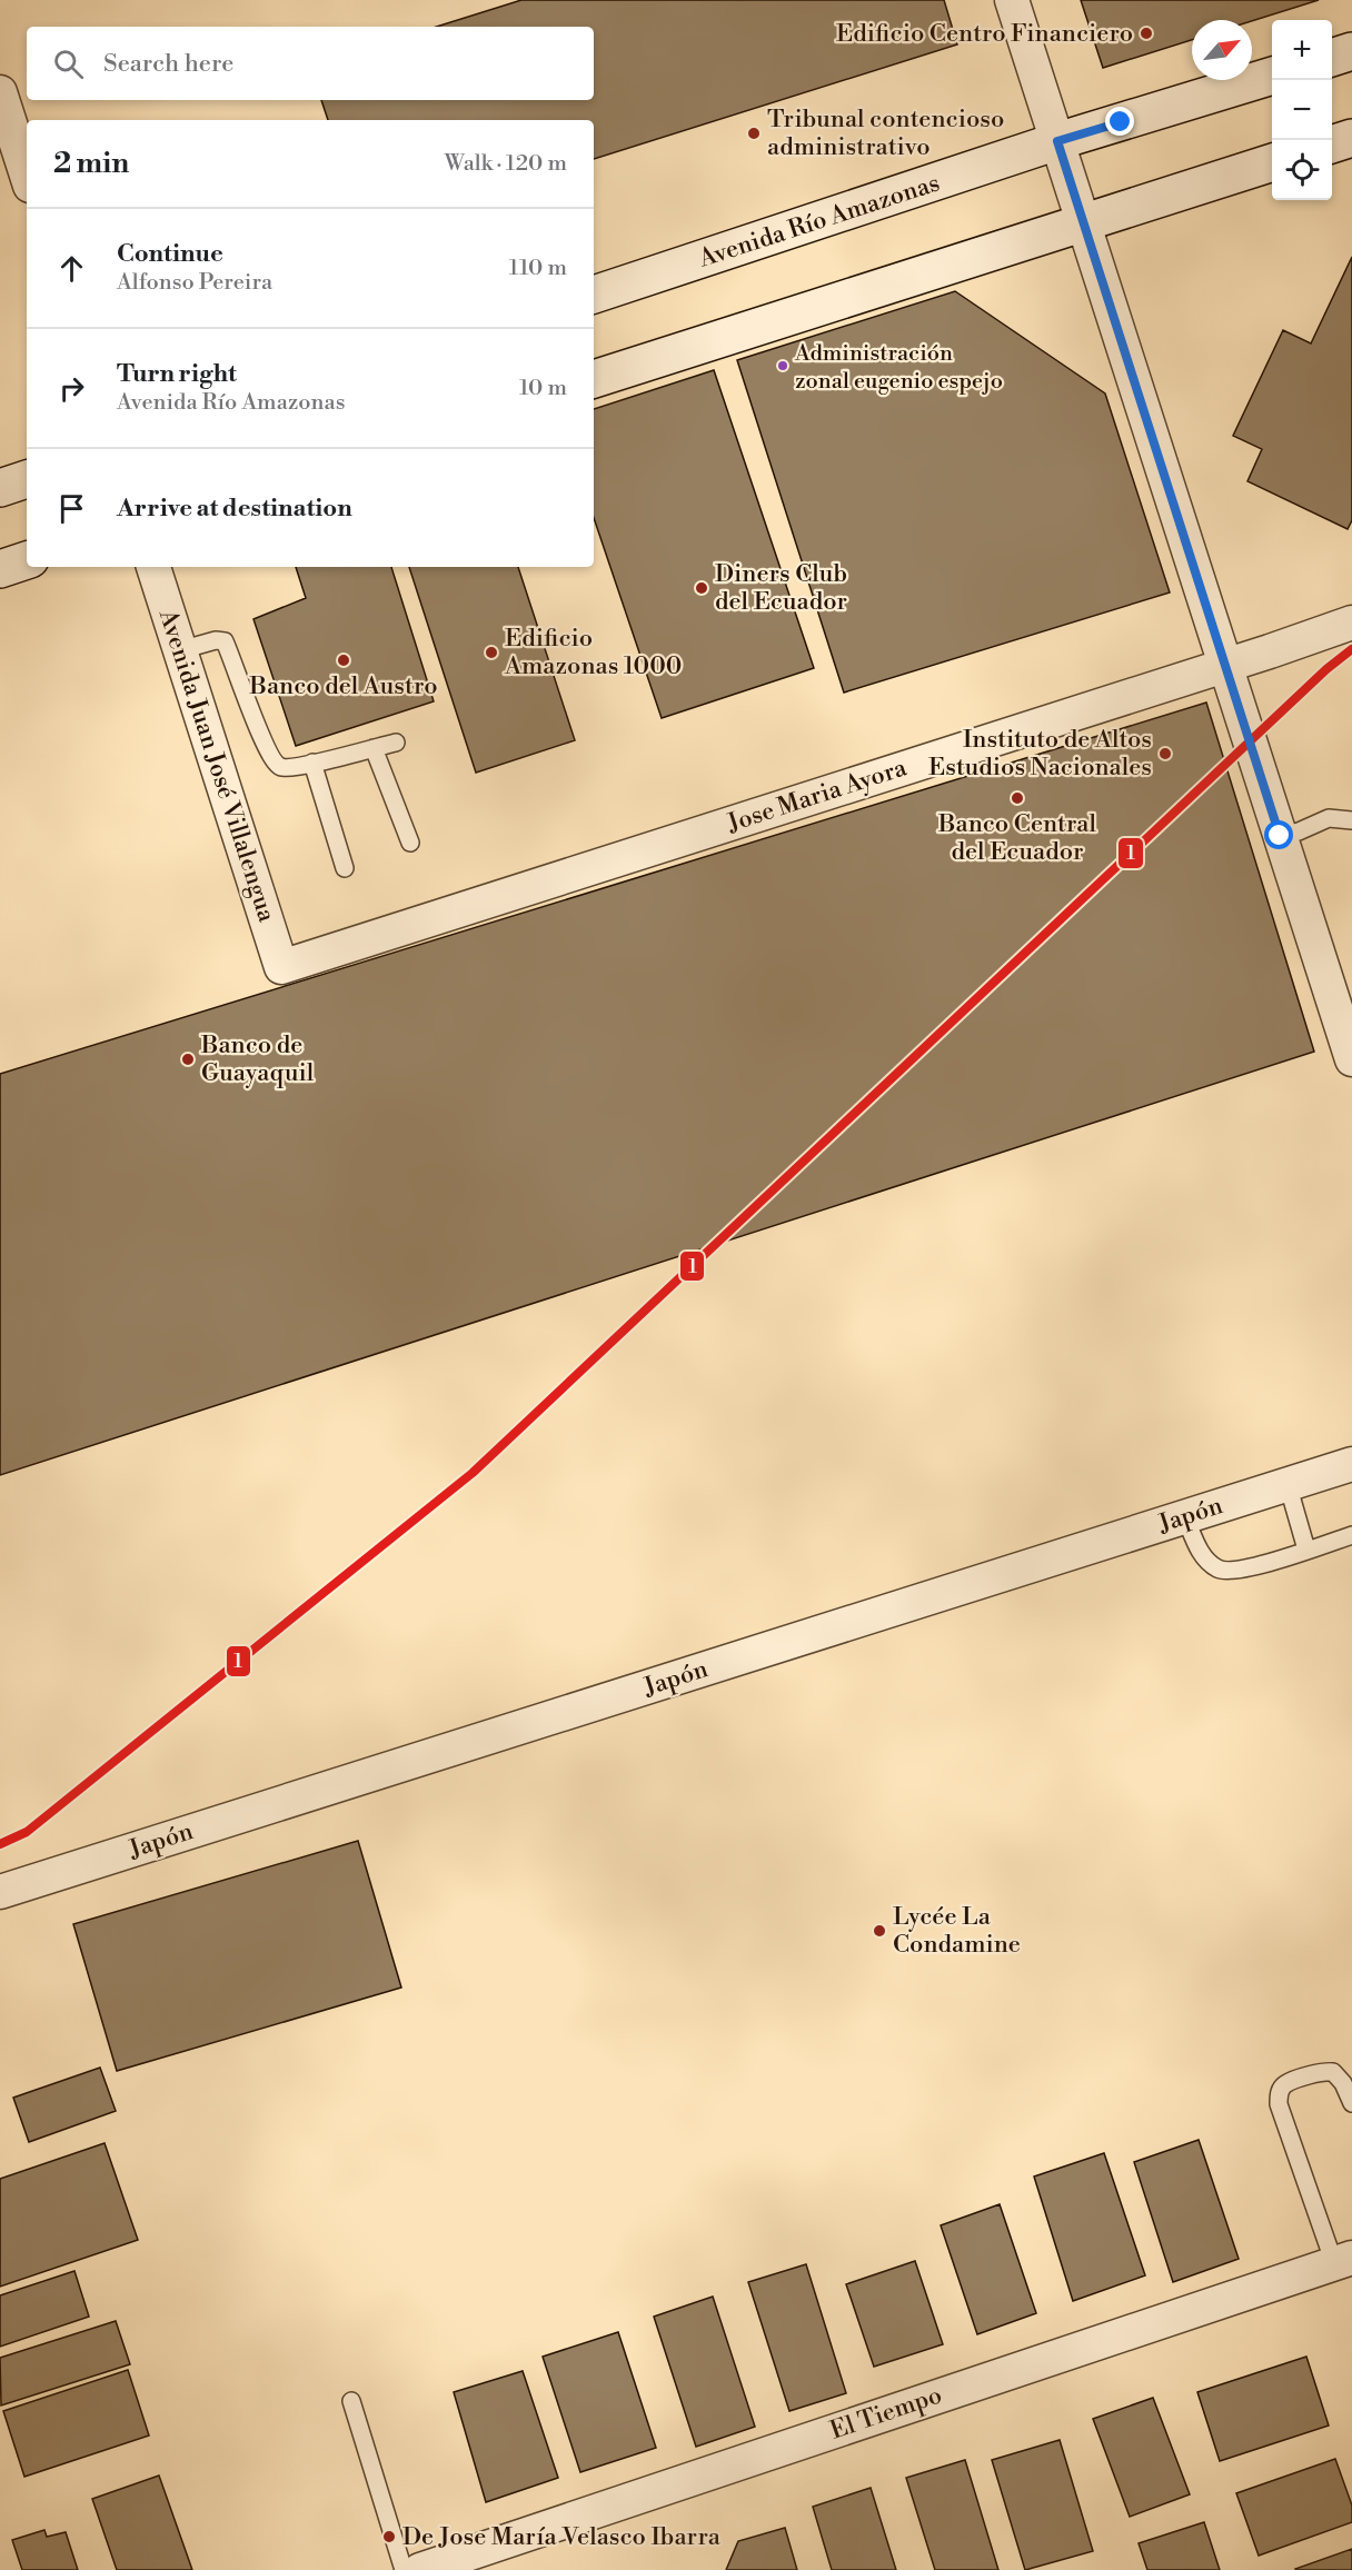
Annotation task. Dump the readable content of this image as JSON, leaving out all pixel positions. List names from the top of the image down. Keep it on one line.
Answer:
{"streets":{"main road":["Avenida Río Amazonas"],"street":["Avenida Juan José Villalengua","Jose Maria Ayora","Japón","El Tiempo"]},"crossings":[["Avenida Juan José Villalengua","Jose Maria Ayora"]],"places":["Edificio Centro Financiero","Tribunal contencioso administrativo","Administración zonal eugenio espejo","Diners Club del Ecuador","Edificio Amazonas 1000","Banco del Austro","Instituto de Altos Estudios Nacionales","Banco Central del Ecuador","Banco de Guayaquil","Lycée La Condamine","De Jose María Velasco Ibarra"],"lines":["transit line 1"],"north":"top right","page":{"map_buttons":["+","−"],"search":"Search here","heading":["2 min","Walk · 120 m"],"list":[["Continue","Alfonso Pereira","110 m"],["Turn right","Avenida Río Amazonas","10 m"],"Arrive at destination"]}}
